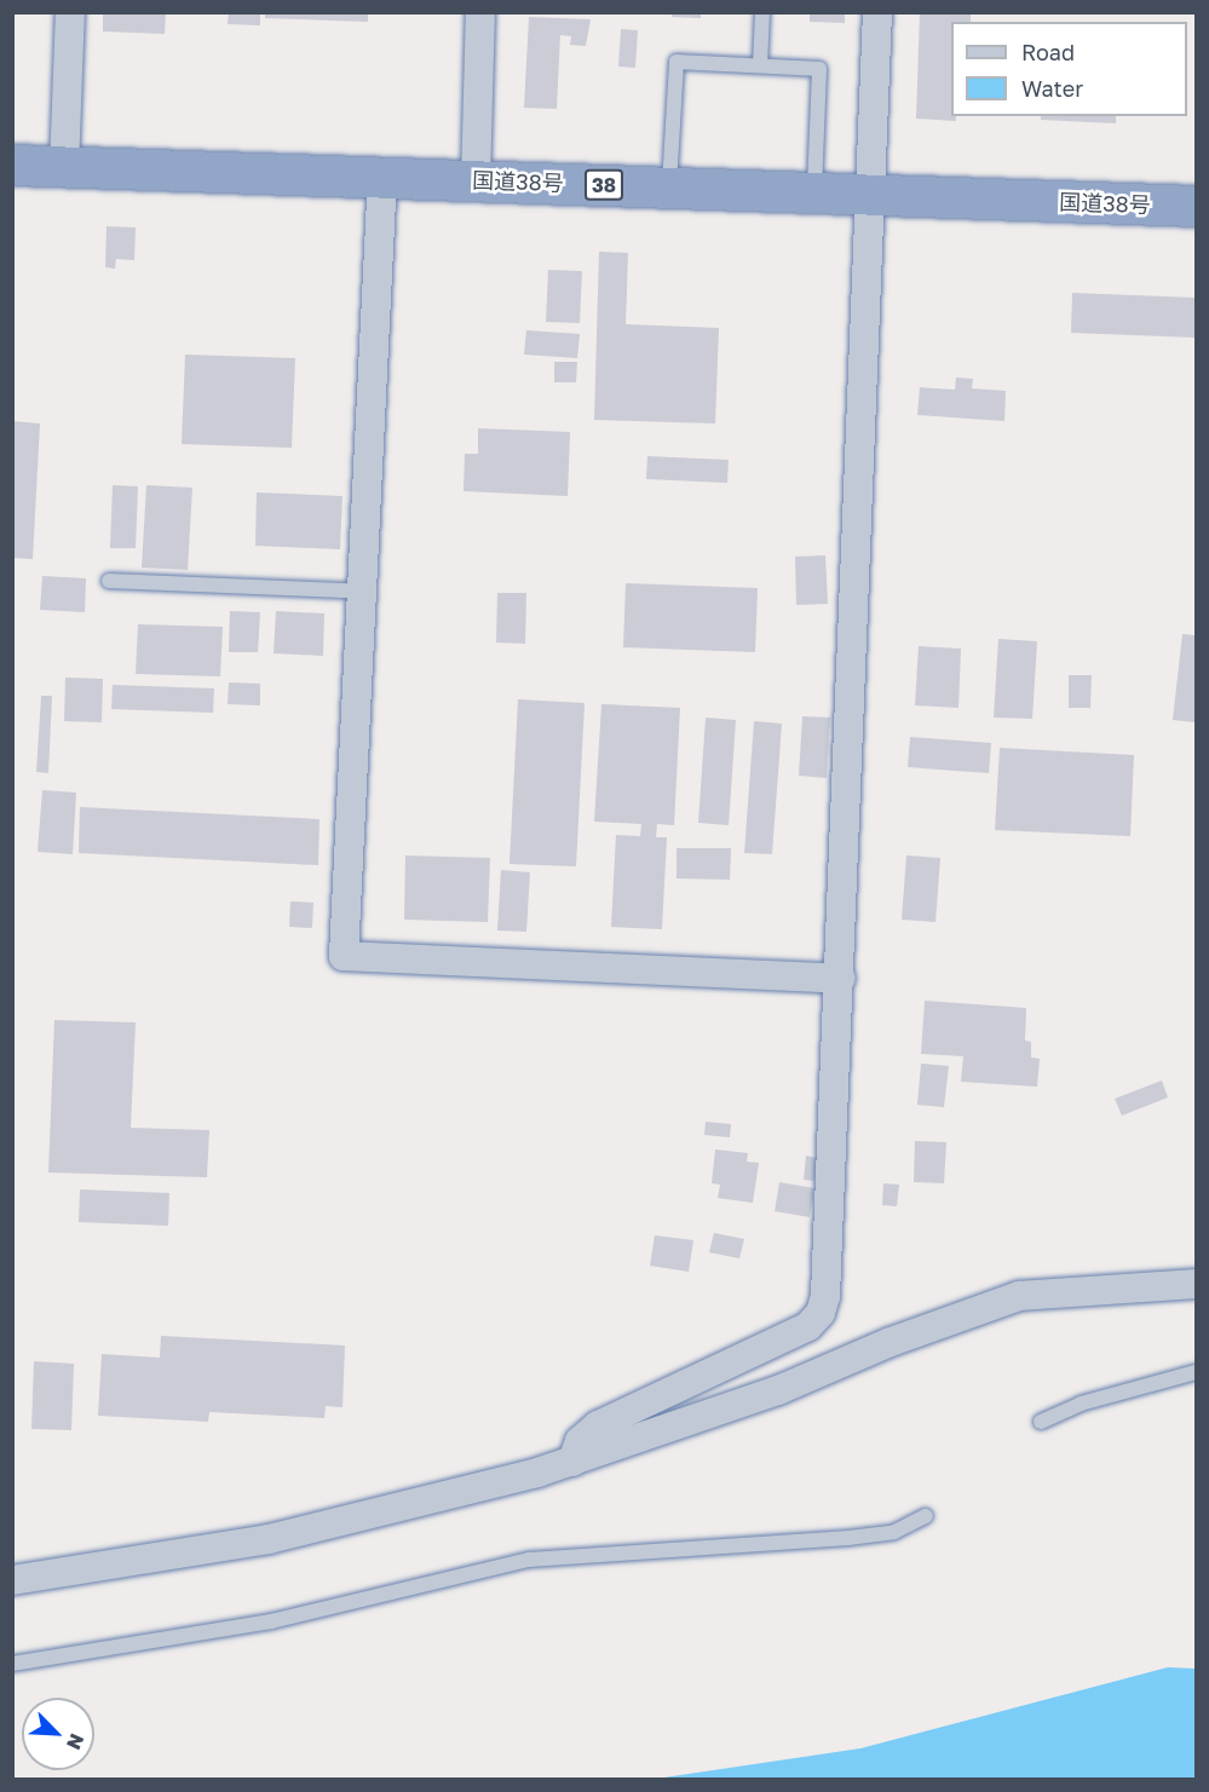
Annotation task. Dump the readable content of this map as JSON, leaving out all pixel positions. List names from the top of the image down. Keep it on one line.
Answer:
{"streets":{"highway":["国道38号","38"]},"legend":["Road","Water"],"north":"bottom right"}
